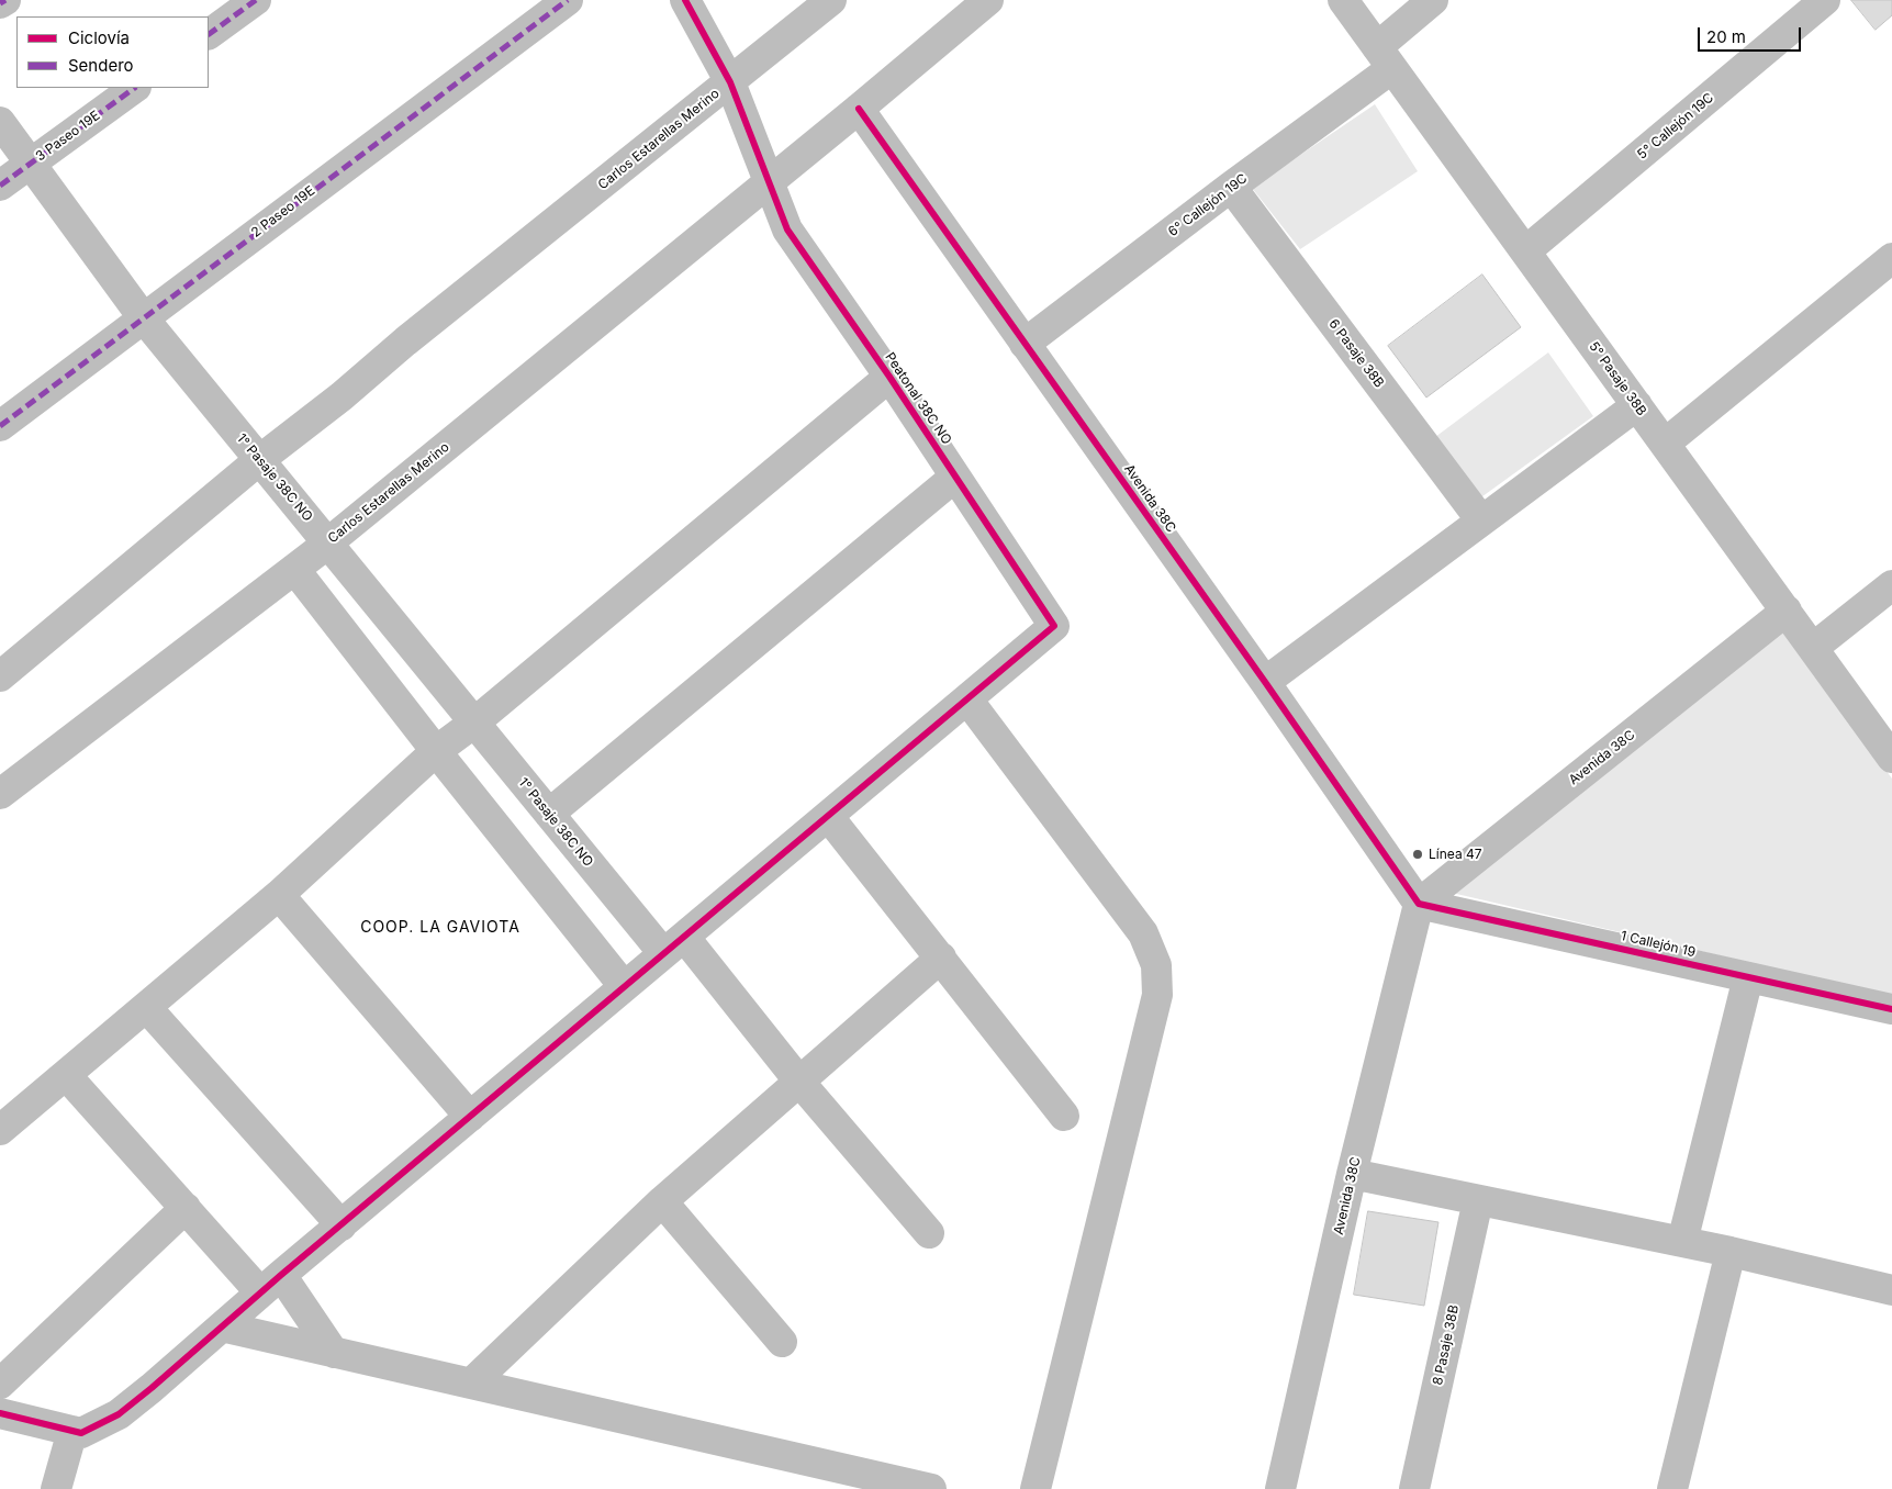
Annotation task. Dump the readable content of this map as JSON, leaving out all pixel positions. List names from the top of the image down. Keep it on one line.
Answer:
{"streets":{"street":["5° Callejón 19C","3 Paseo 19E","Carlos Estarellas Merino","6° Callejón 19C","2 Paseo 19E","6 Pasaje 38B","5° Pasaje 38B","Peatonal 38C NO","1° Pasaje 38C NO","Avenida 38C","1 Callejón 19","8 Pasaje 38B"]},"crossings":[["5° Callejón 19C","5° Pasaje 38B"],["3 Paseo 19E","1° Pasaje 38C NO"],["Carlos Estarellas Merino","Peatonal 38C NO"],["Carlos Estarellas Merino","1° Pasaje 38C NO"],["Carlos Estarellas Merino","Avenida 38C"],["6° Callejón 19C","6 Pasaje 38B"],["6° Callejón 19C","5° Pasaje 38B"],["6° Callejón 19C","Avenida 38C"],["2 Paseo 19E","1° Pasaje 38C NO"],["5° Pasaje 38B","Avenida 38C"],["Avenida 38C","1 Callejón 19"]],"districts":["COOP. LA GAVIOTA"],"places":["Línea 47"],"legend":["Ciclovía","Sendero"],"scale_bar":"20 m"}
